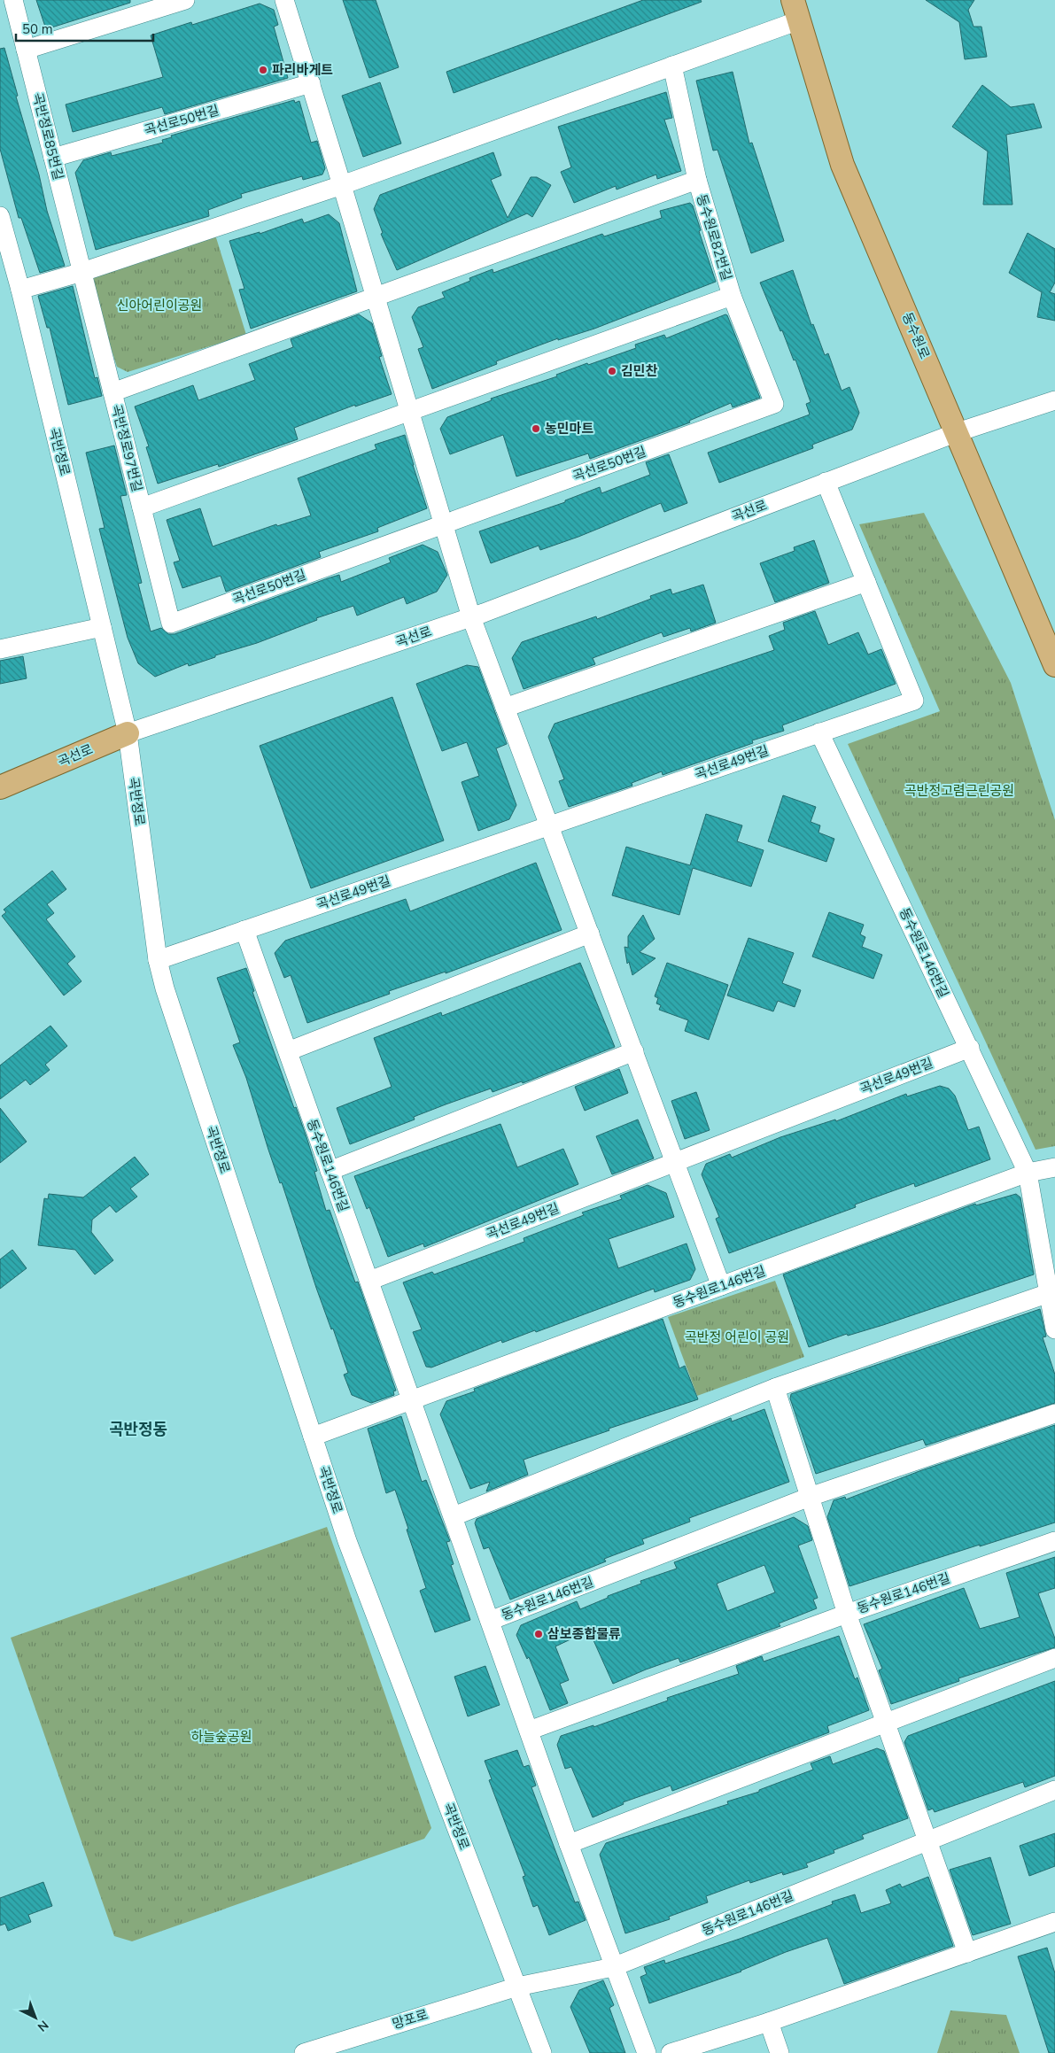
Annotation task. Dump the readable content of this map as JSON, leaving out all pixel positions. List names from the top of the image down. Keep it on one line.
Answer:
{"streets":{"main road":["동수원로","곡선로"],"street":["곡선로50번길","곡반정로85번길","동수원로82번길","곡반정로97번길","곡반정로","곡선로49번길","동수원로146번길","망포로"]},"crossings":[["곡선로50번길","곡반정로85번길"],["곡선로50번길","동수원로82번길"],["곡선로50번길","곡반정로97번길"],["곡반정로85번길","곡반정로97번길"],["동수원로","곡선로"],["곡반정로","곡선로"],["곡반정로","곡선로49번길"],["곡반정로","동수원로146번길"],["곡반정로","망포로"],["곡선로49번길","동수원로146번길"],["동수원로146번길","망포로"]],"districts":["곡반정동"],"parks":["신아어린이공원","곡반정고렴근린공원","곡반정 어린이 공원","하늘숲공원"],"places":["파리바게트","김민찬","농민마트","삼보종합물류"],"scale_bar":"50 m","north":"bottom right"}
